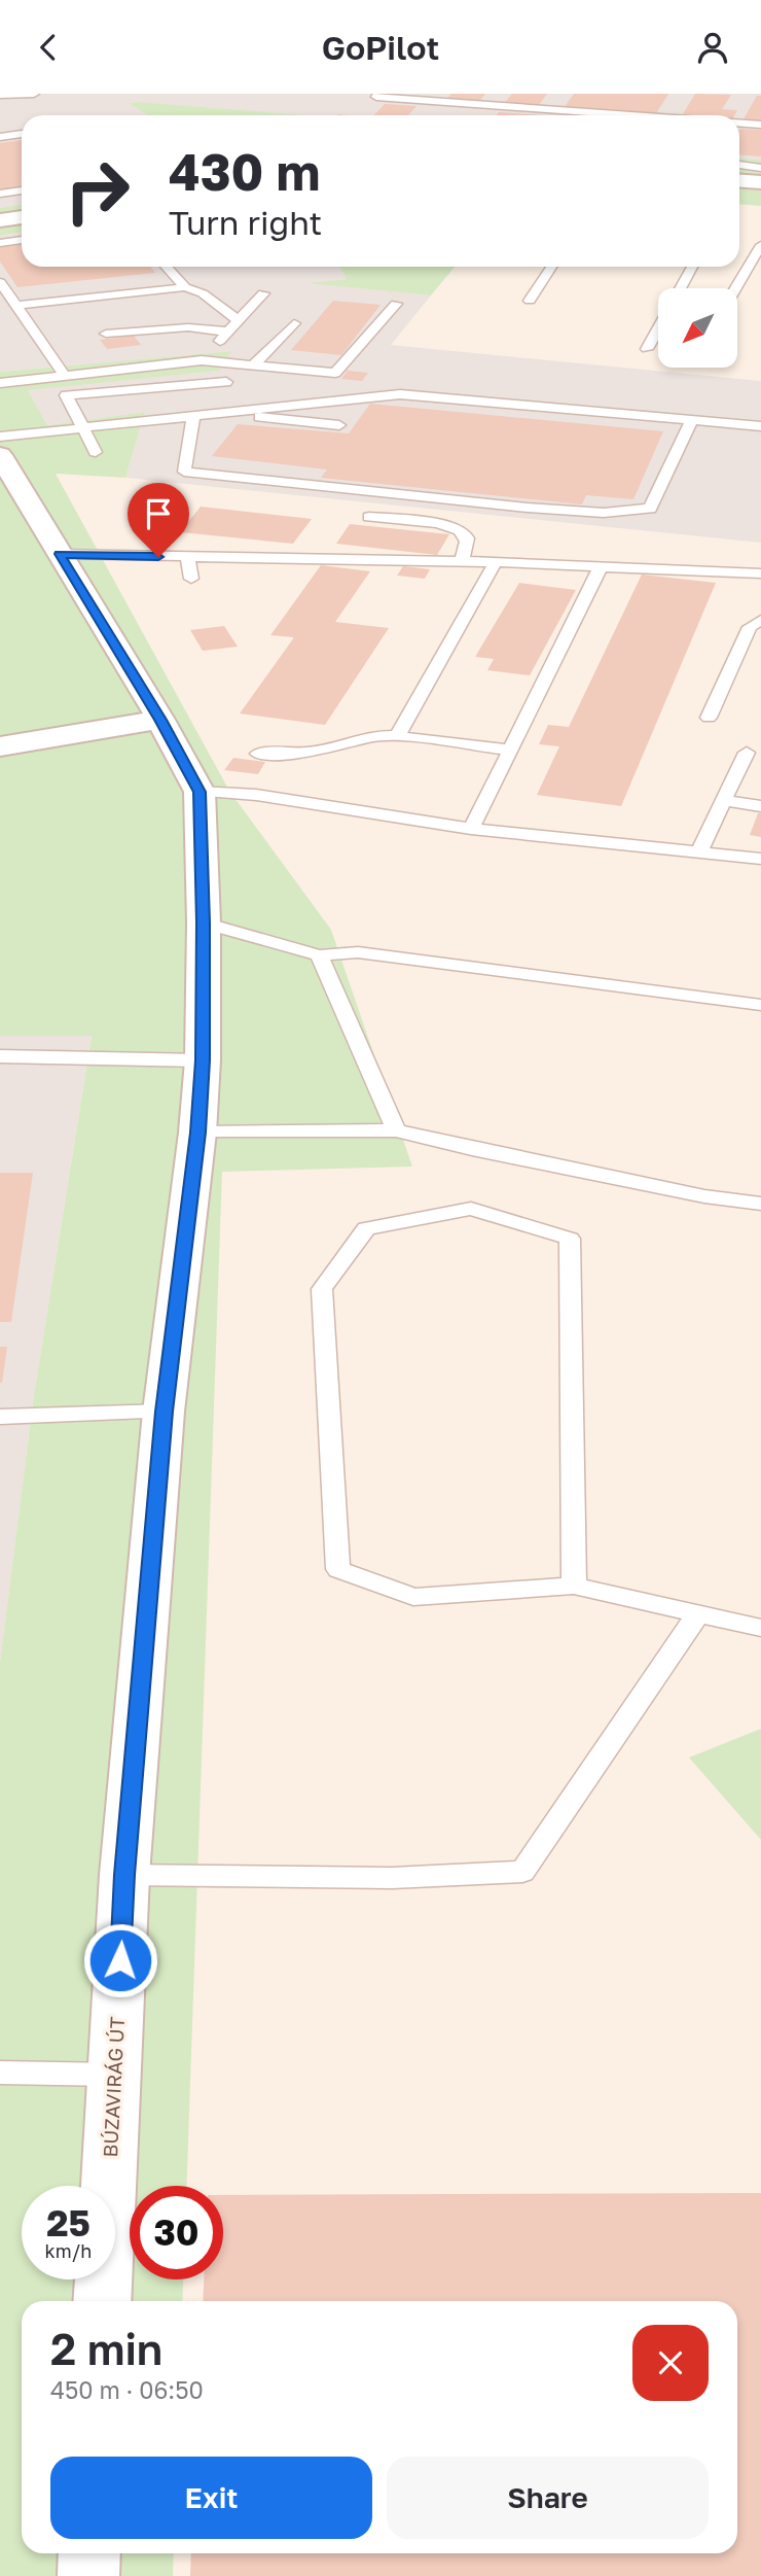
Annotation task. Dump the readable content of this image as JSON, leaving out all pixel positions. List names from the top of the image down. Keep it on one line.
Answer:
{"streets":{"street":["BÚZAVIRÁG ÚT"]},"north":"bottom left","page":{"header":"GoPilot","turn":["430 m","Turn right"],"speed":"25 km/h","limit":"30","heading":["2 min","450 m · 06:50"],"buttons":["Exit","Share"]}}
